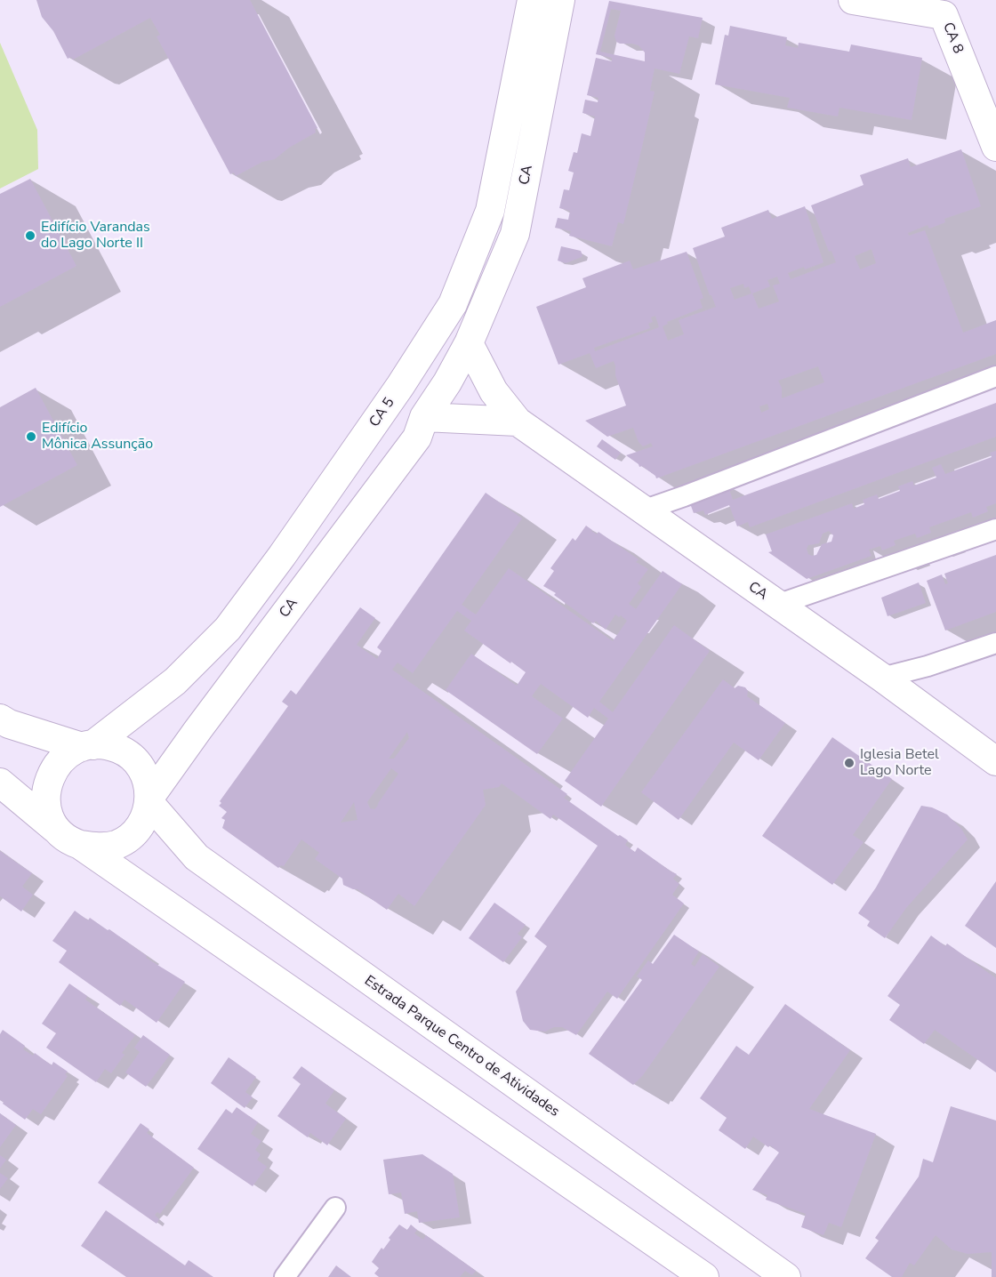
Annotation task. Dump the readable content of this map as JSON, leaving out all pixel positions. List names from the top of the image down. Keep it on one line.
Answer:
{"streets":{"street":["CA 8","CA","CA 5","Estrada Parque Centro de Atividades"]},"crossings":[["CA","CA 5"],["CA","Estrada Parque Centro de Atividades"],["CA 5","Estrada Parque Centro de Atividades"]],"places":["Edifício Varandas do Lago Norte II","Edifício Mônica Assunção","Iglesia Betel Lago Norte"]}
